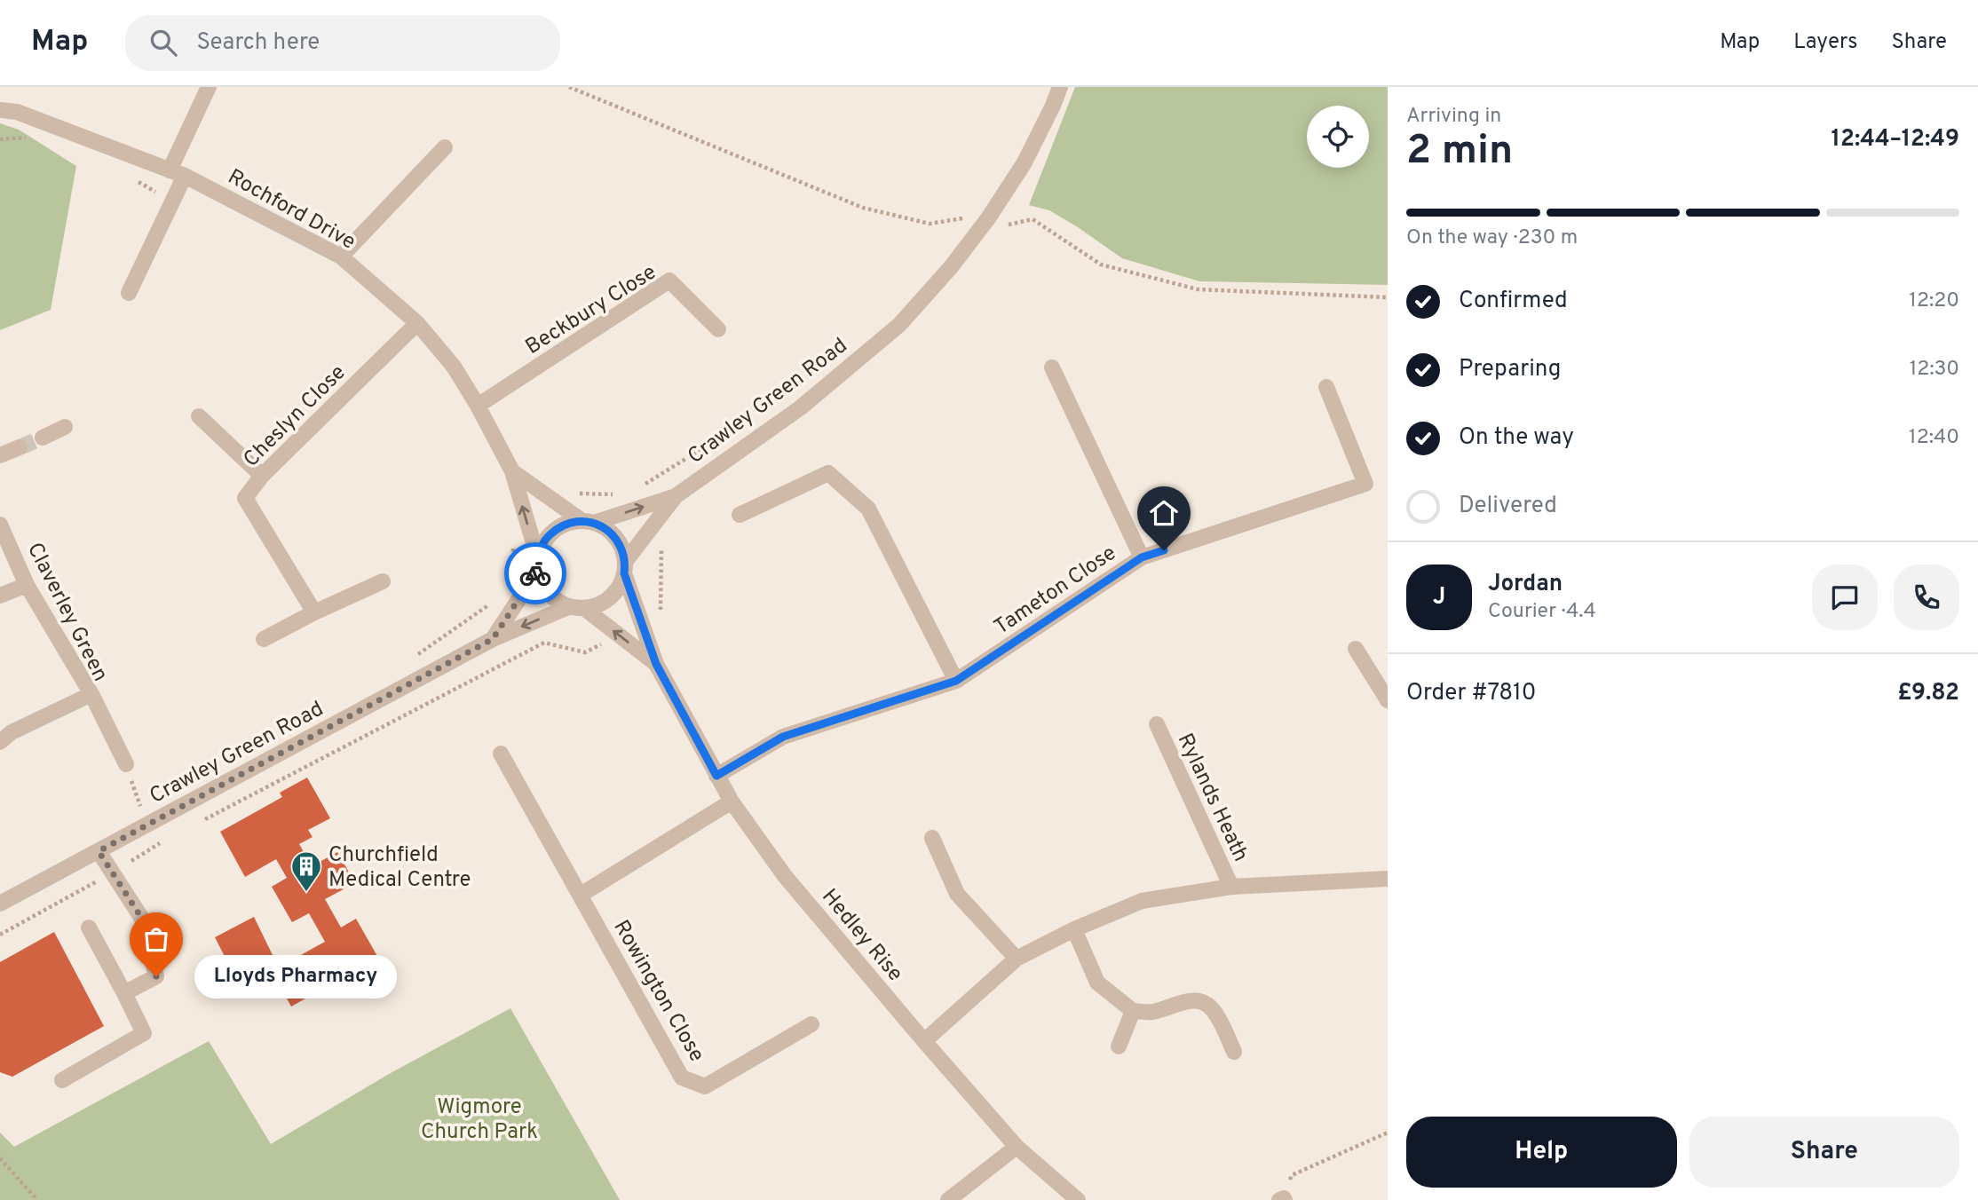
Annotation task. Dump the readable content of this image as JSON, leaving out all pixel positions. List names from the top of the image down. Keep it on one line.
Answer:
{"streets":{"street":["Rochford Drive","Beckbury Close","Crawley Green Road","Cheslyn Close","Tameton Close","Claverley Green","Rylands Heath","Hedley Rise","Rowington Close"]},"crossings":[["Rochford Drive","Beckbury Close"],["Rochford Drive","Crawley Green Road"],["Rochford Drive","Cheslyn Close"],["Rochford Drive","Hedley Rise"],["Crawley Green Road","Hedley Rise"],["Tameton Close","Hedley Rise"],["Rylands Heath","Hedley Rise"]],"parks":["Wigmore Church Park"],"places":{"building":["Churchfield Medical Centre"],"other":["Lloyds Pharmacy"]},"page":{"header":"Map","search":"Search here","nav":["Map","Layers","Share"],"heading":["2 min","Arriving in","12:44–12:49"],"panel":["Jordan","Courier · 4.4","Order #7810","£9.82"],"bar":"On the way · 230 m","list":[["Confirmed","12:20"],["Preparing","12:30"],["On the way","12:40"],"Delivered"],"round":"J","bubble":"Lloyds Pharmacy","buttons":["Help","Share"]}}
